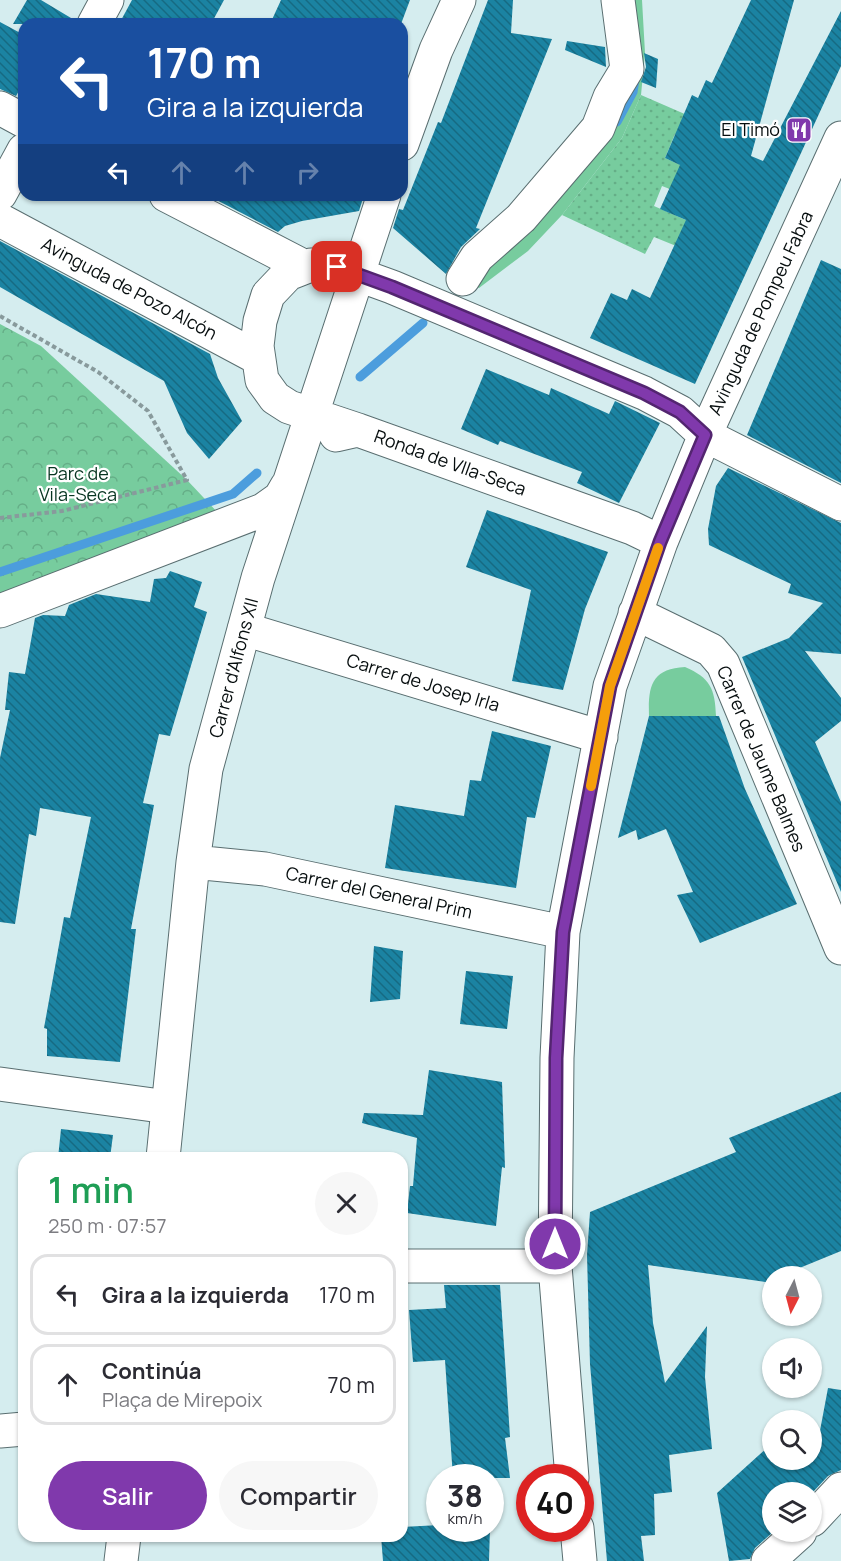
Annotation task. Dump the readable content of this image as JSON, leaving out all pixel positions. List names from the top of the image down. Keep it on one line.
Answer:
{"streets":{"street":["Avinguda de Pozo Alcón","Avinguda de Pompeu Fabra","Ronda de VIla-Seca","Carrer d'Alfons XII","Carrer de Josep Irla","Carrer de Jaume Balmes","Carrer del General Prim"]},"crossings":[["Avinguda de Pompeu Fabra","Ronda de VIla-Seca"],["Avinguda de Pompeu Fabra","Carrer de Josep Irla"],["Avinguda de Pompeu Fabra","Carrer de Jaume Balmes"],["Avinguda de Pompeu Fabra","Carrer del General Prim"],["Ronda de VIla-Seca","Carrer d'Alfons XII"],["Carrer d'Alfons XII","Carrer de Josep Irla"],["Carrer d'Alfons XII","Carrer del General Prim"]],"parks":["Parc de Vila-Seca"],"places":{"restaurant":["El Timó"]},"north":"bottom","page":{"turn":["170 m","Gira a la izquierda"],"heading":["1 min","250 m · 07:57"],"list":[{"name":"Gira a la izquierda","value":"170 m"},{"name":"Continúa","note":"Plaça de Mirepoix","value":"70 m"}],"buttons":["Salir","Compartir"],"speed":"38 km/h","limit":"40"}}
